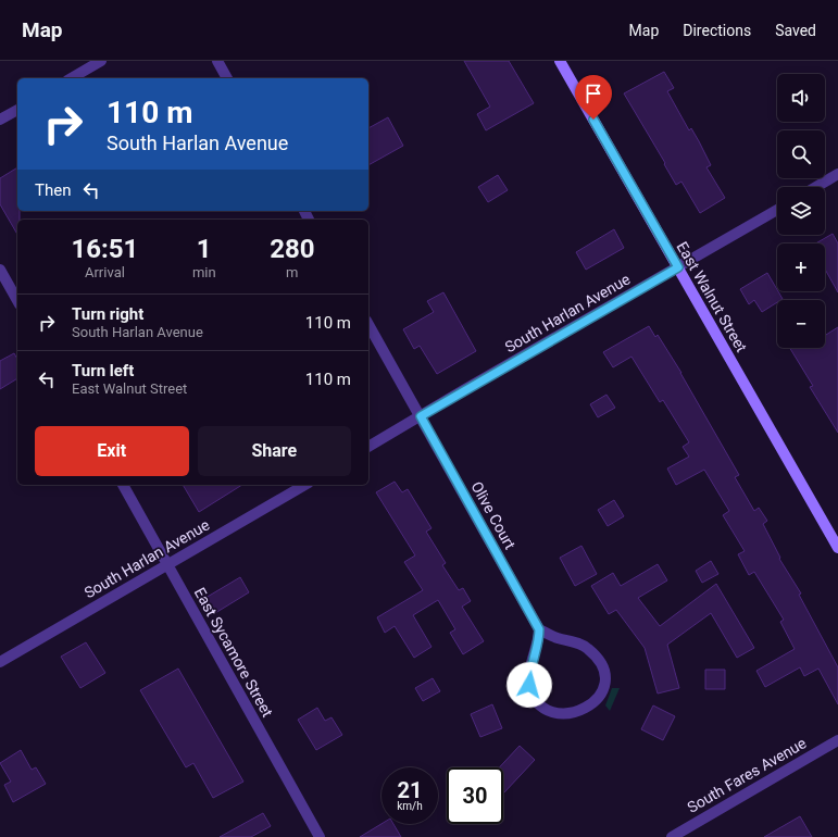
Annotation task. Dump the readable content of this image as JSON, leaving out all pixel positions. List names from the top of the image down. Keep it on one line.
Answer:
{"streets":{"street":["East Walnut Street","South Harlan Avenue","Olive Court","East Sycamore Street","South Fares Avenue"]},"crossings":[["East Walnut Street","South Harlan Avenue"],["South Harlan Avenue","Olive Court"],["South Harlan Avenue","East Sycamore Street"]],"page":{"header":"Map","nav":["Map","Directions","Saved"],"map_buttons":["+","−"],"turn":["110 m","South Harlan Avenue"],"then":"Then","eta":["16:51","Arrival","1","min","280","m"],"list":[{"name":"Turn right","note":"South Harlan Avenue","value":"110 m"},{"name":"Turn left","note":"East Walnut Street","value":"110 m"}],"buttons":["Exit","Share"],"speed":"21 km/h","limit":"30"}}
